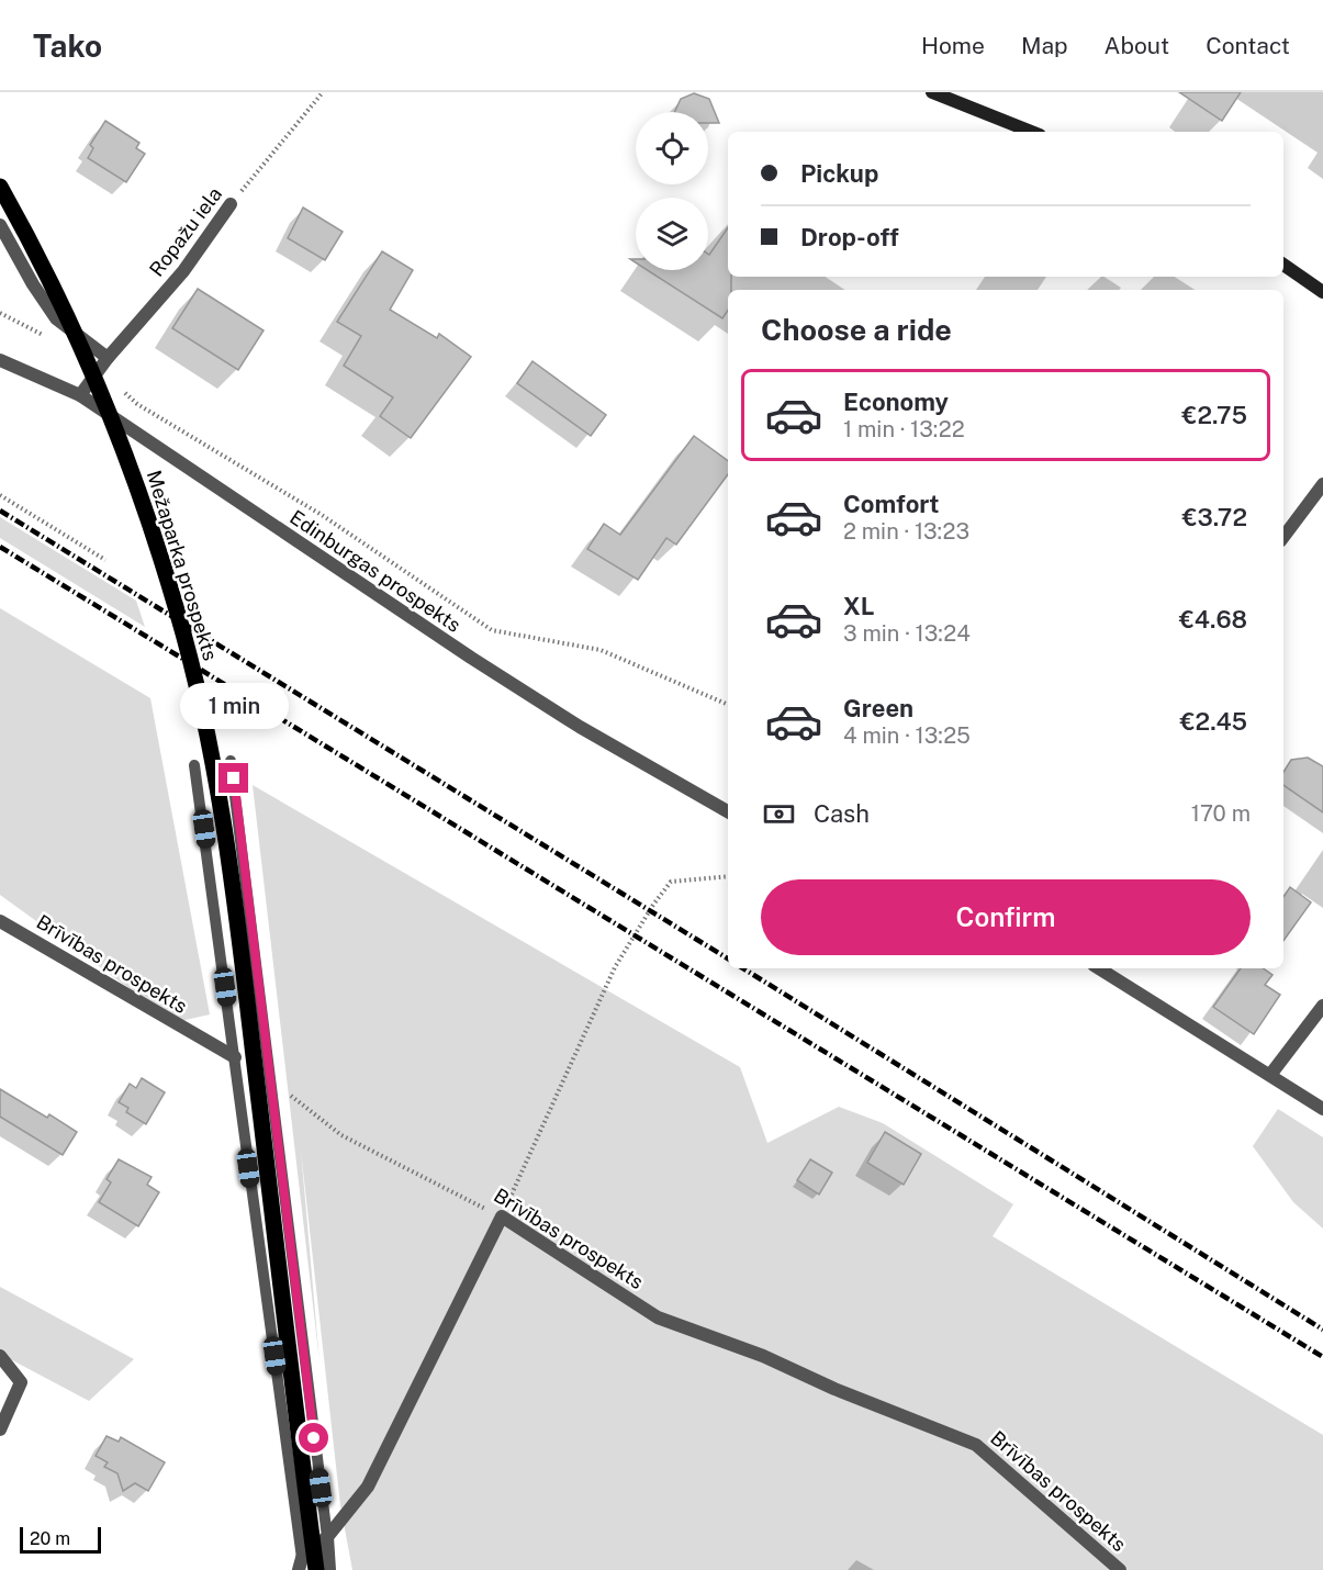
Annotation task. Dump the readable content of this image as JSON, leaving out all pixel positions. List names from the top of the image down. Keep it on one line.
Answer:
{"streets":{"main road":["Mežaparka prospekts"],"street":["Ropažu iela","Edinburgas prospekts","Brīvības prospekts"]},"crossings":[["Ropažu iela","Edinburgas prospekts"]],"scale_bar":"20 m","page":{"header":"Tako","nav":["Home","Map","About","Contact"],"banner":["Pickup","Drop-off"],"heading":"Choose a ride","list":[{"name":"Economy","note":"1 min · 13:22","value":"€2.75"},{"name":"Comfort","note":"2 min · 13:23","value":"€3.72"},{"name":"XL","note":"3 min · 13:24","value":"€4.68"},{"name":"Green","note":"4 min · 13:25","value":"€2.45"}],"bubble":"1 min","pay":["Cash","170 m"],"buttons":"Confirm","scale":"20 m"}}
